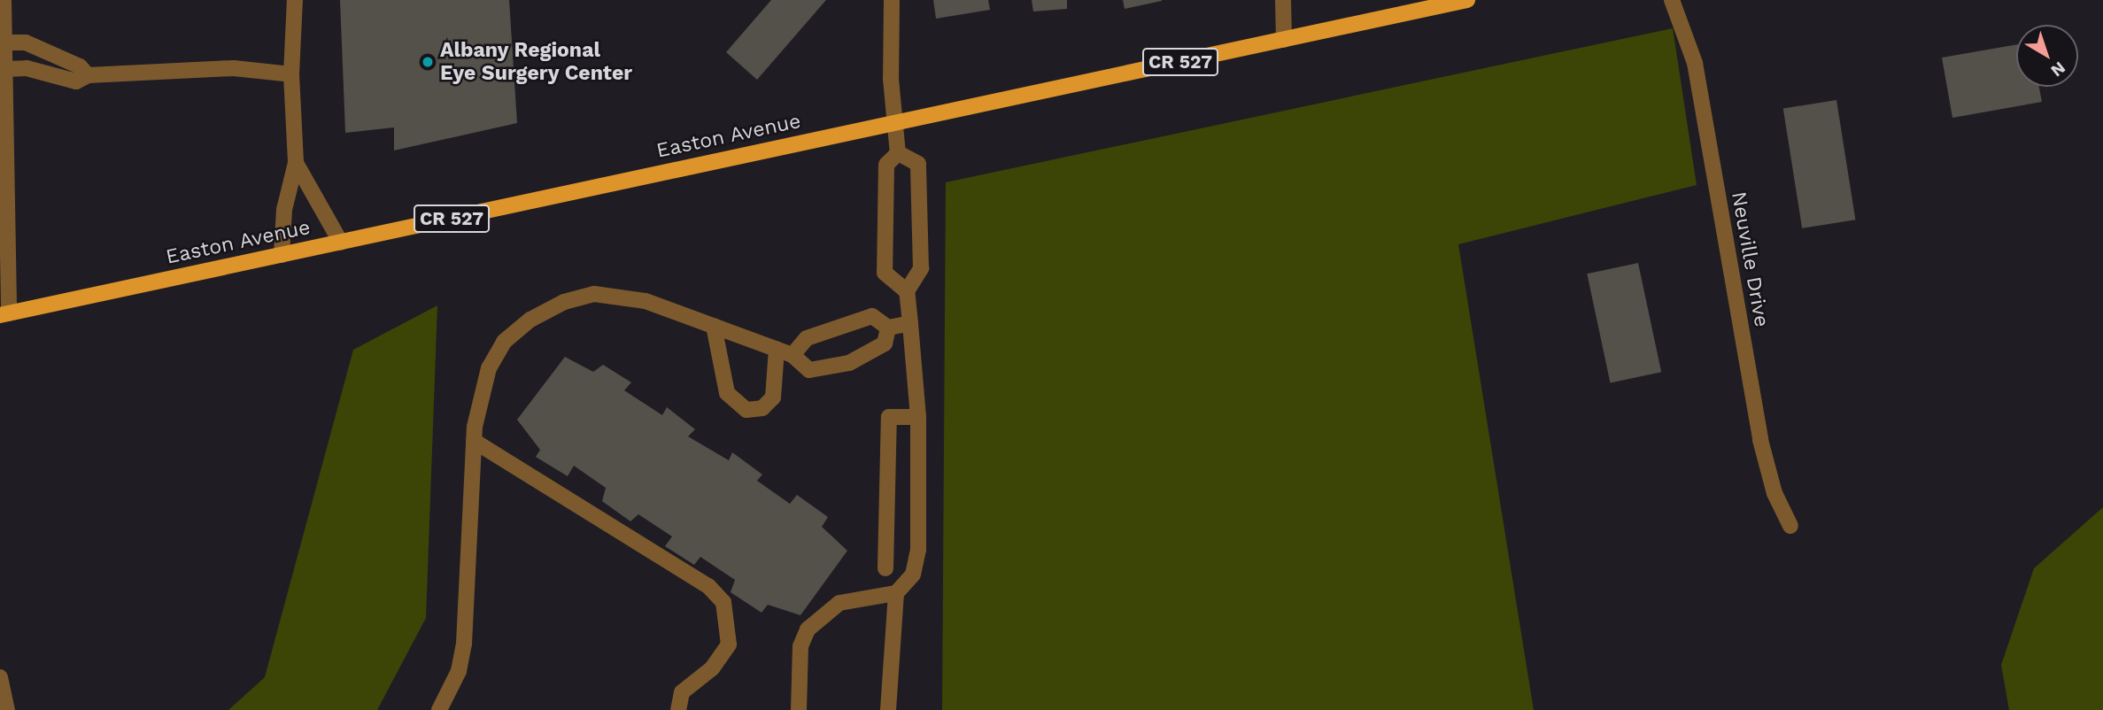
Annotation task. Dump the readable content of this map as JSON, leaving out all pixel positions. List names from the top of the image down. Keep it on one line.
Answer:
{"streets":{"main road":["CR 527","Easton Avenue"],"street":["Neuville Drive"]},"places":["Albany Regional Eye Surgery Center"],"north":"bottom right"}
